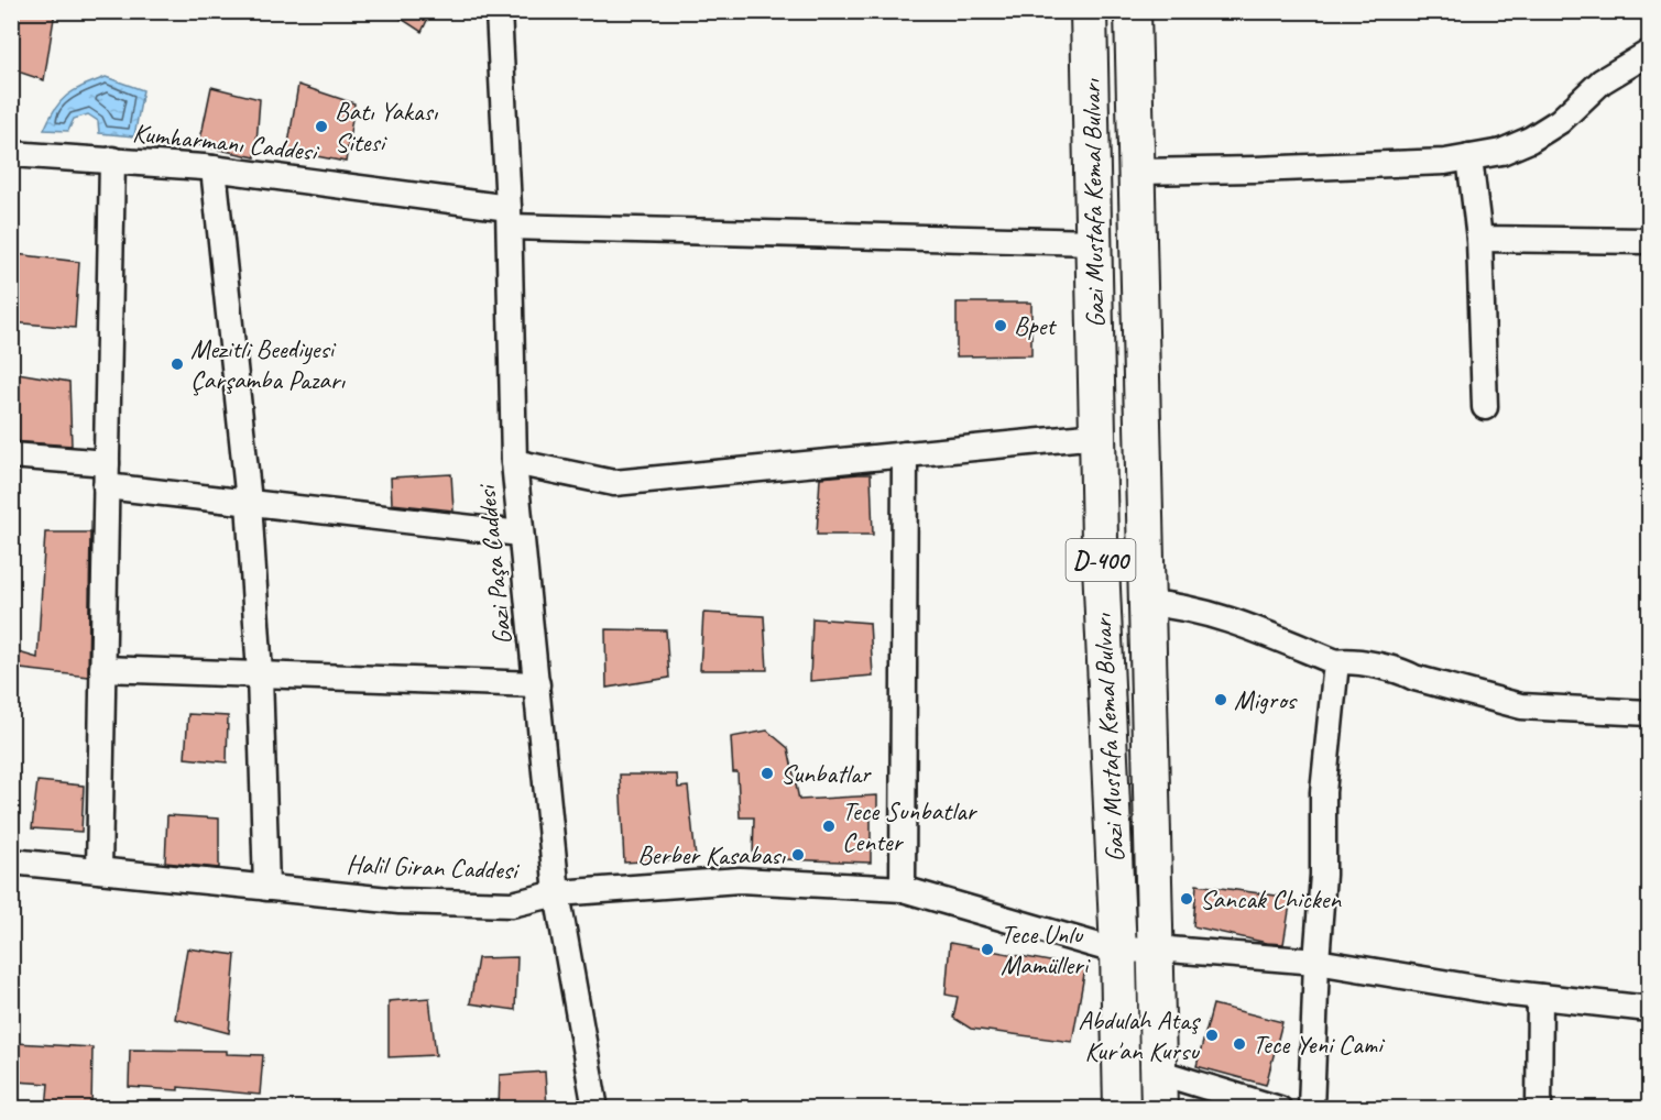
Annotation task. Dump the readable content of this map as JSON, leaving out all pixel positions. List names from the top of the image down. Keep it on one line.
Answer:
{"streets":{"highway":["Gazi Mustafa Kemal Bulvarı","D-400"],"street":["Kumharmanı Caddesi","Gazi Paşa Caddesi","Halil Giran Caddesi"]},"crossings":[["Kumharmanı Caddesi","Gazi Mustafa Kemal Bulvarı"],["Kumharmanı Caddesi","Gazi Paşa Caddesi"],["Gazi Mustafa Kemal Bulvarı","Halil Giran Caddesi"],["Gazi Paşa Caddesi","Halil Giran Caddesi"]],"places":["Batı Yakası Sitesi","Bpet","Mezitli Beediyesi Çarşamba Pazarı","Migros","Sunbatlar","Tece Sunbatlar Center","Berber Kasabası","Sancak Chicken","Tece Unlu Mamülleri","Abdulah Ataş Kur'an Kursu","Tece Yeni Cami"]}
